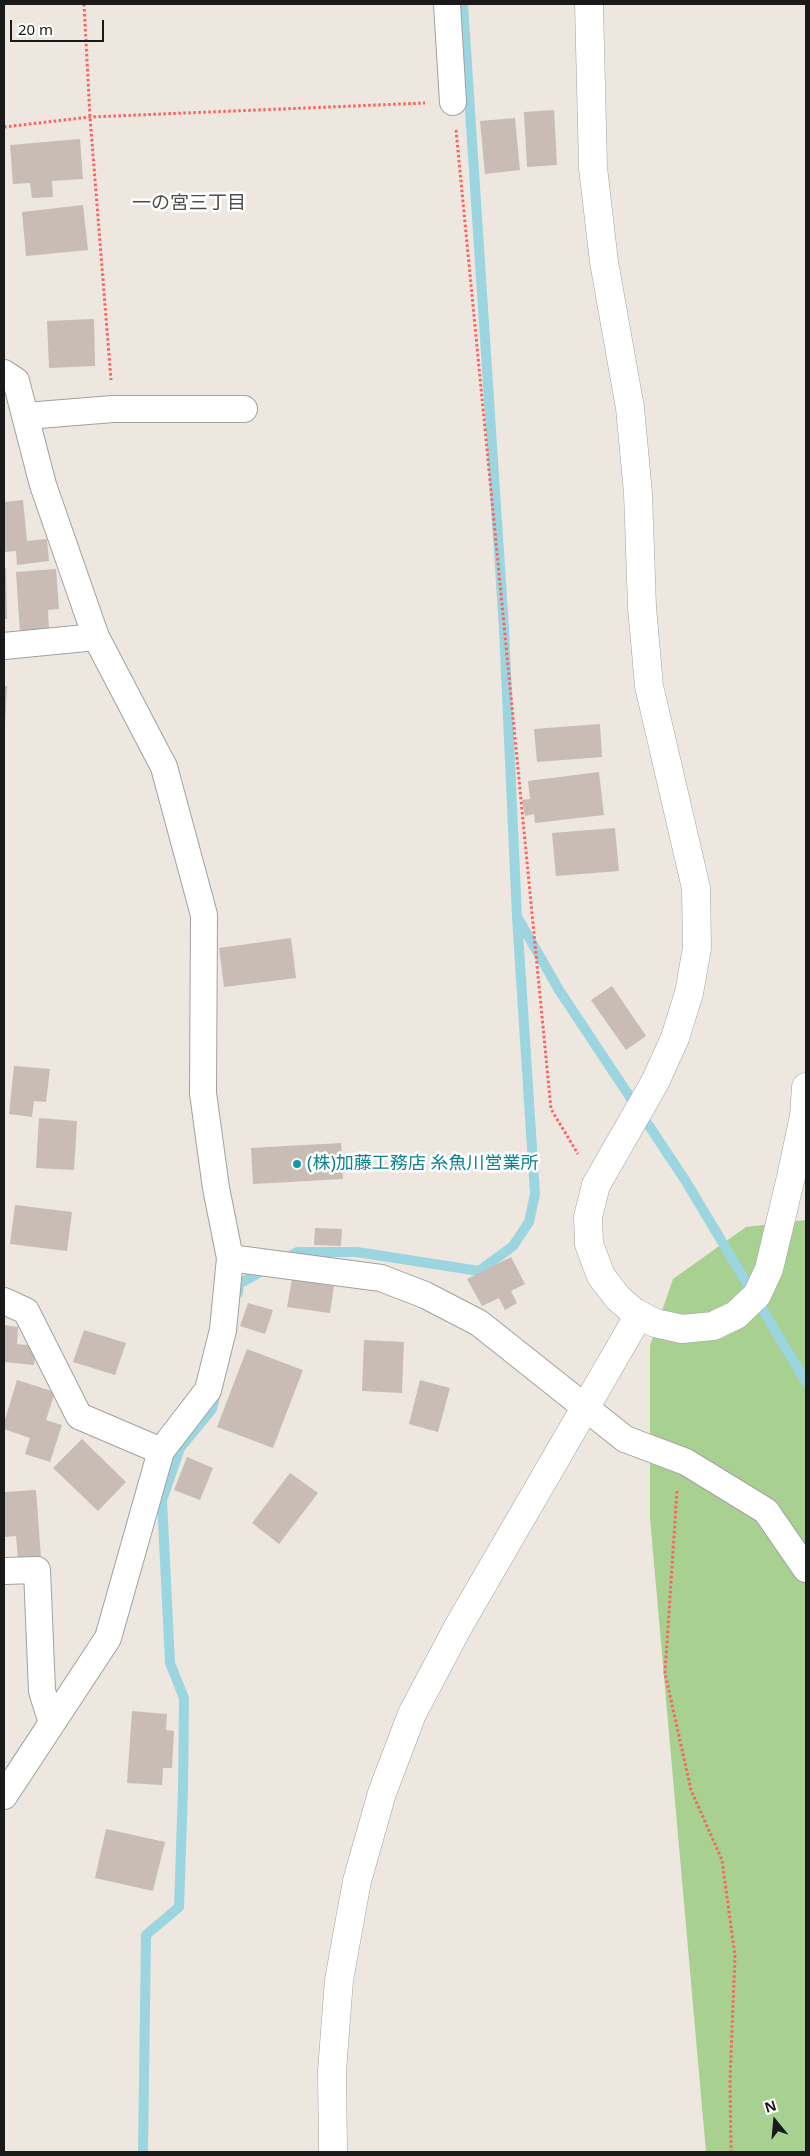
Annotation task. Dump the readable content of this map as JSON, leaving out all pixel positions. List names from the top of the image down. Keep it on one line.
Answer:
{"districts":["一の宮三丁目"],"places":["(株)加藤工務店 糸魚川営業所"],"scale_bar":"20 m","north":"top"}
